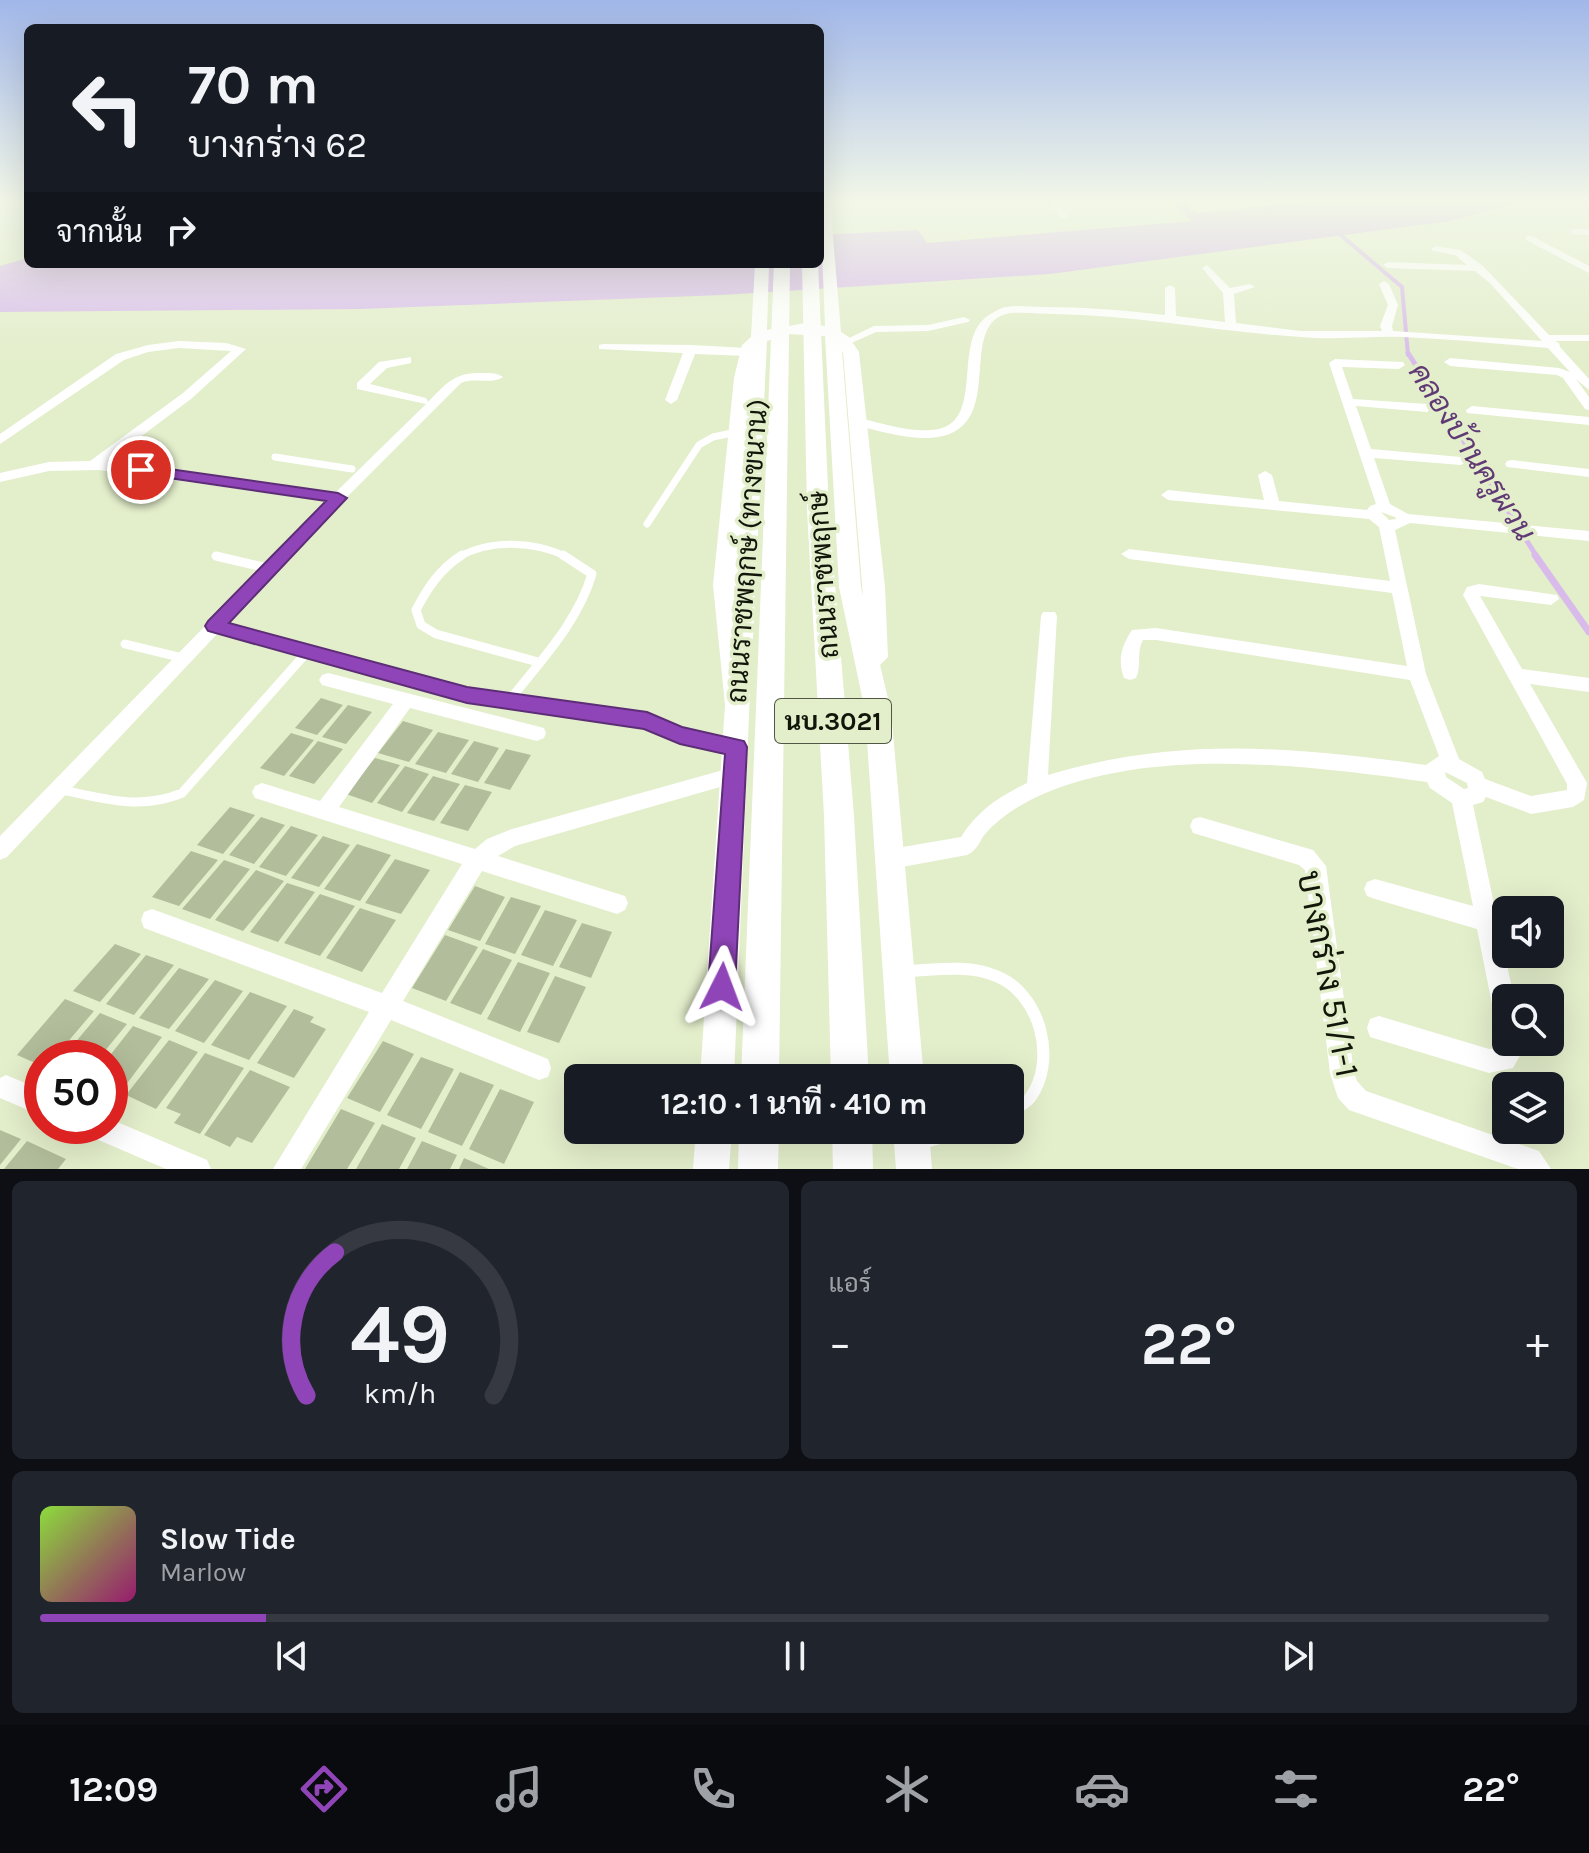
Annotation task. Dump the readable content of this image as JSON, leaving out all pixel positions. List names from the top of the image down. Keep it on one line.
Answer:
{"streets":{"main road":["ถนนราชพฤกษ์ (ทางขนาน)","ถนนราชพฤกษ์","นบ.3021"],"street":["บางกร่าง 51/1-1"]},"water":["คลองบ้านครูผวน"],"page":{"turn":["70 m","บางกร่าง 62"],"then":"จากนั้น","limit":"50","trip":"12:10 · 1 นาที · 410 m","tile":"แอร์","heat":["−","22°","+"],"song":["Slow Tide","Marlow"],"tabs":["12:09","22°"],"gauge":["49","km/h"]}}
